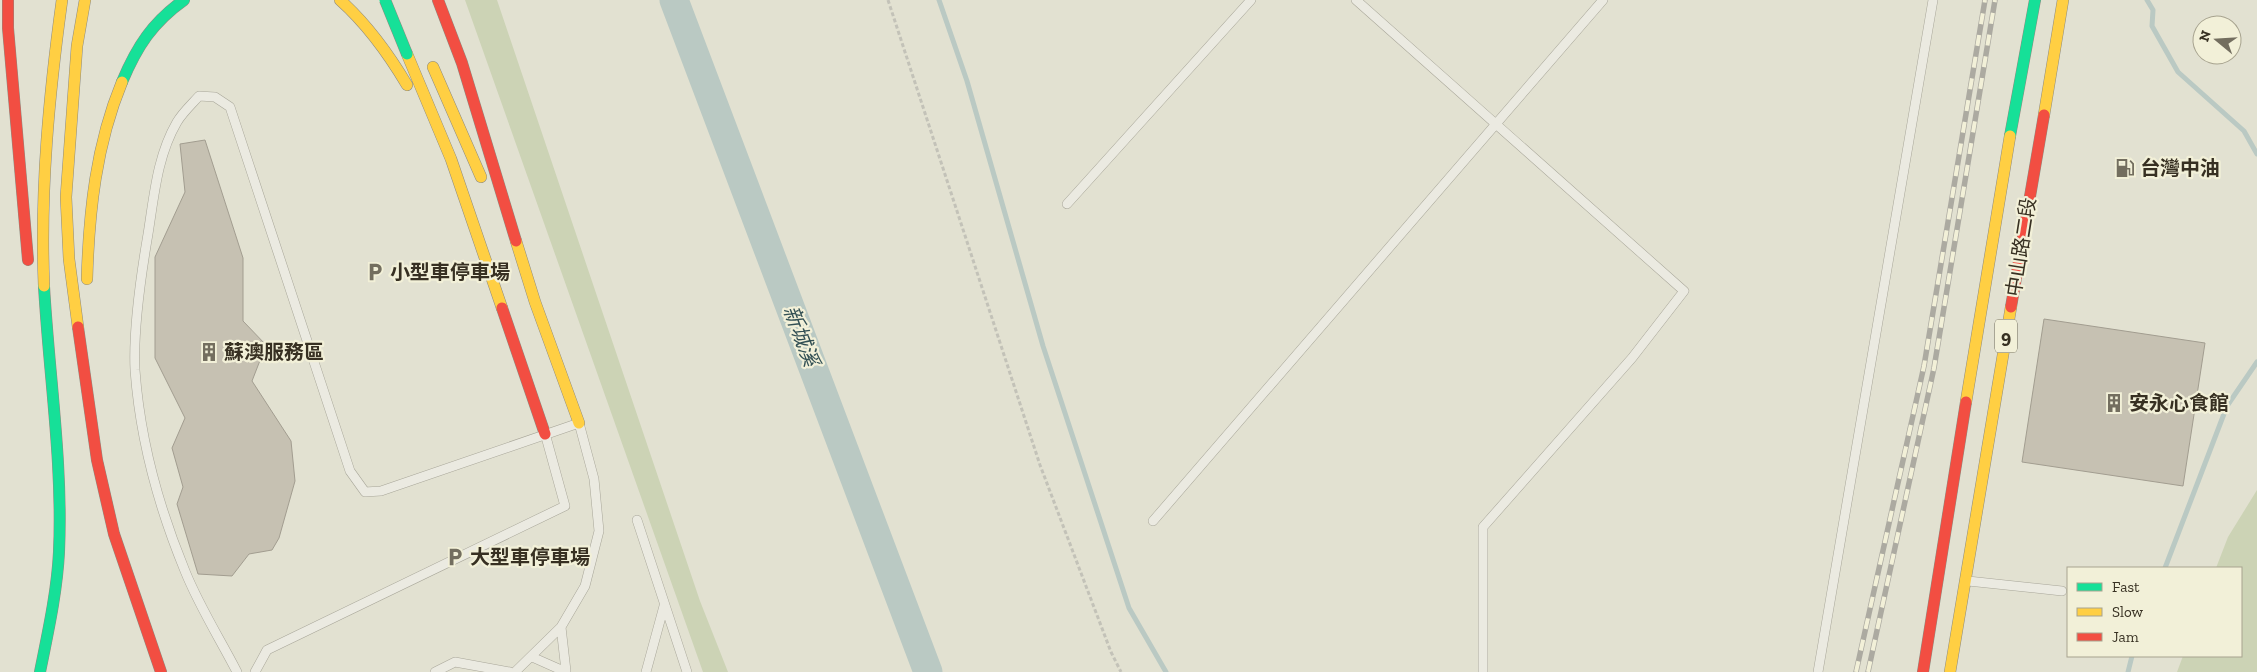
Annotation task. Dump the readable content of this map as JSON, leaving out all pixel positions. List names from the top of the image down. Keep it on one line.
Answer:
{"streets":{"main road":["中山路二段","9"]},"water":["新城溪"],"places":{"fuel station":["台灣中油"],"parking":["小型車停車場","大型車停車場"],"building":["蘇澳服務區","安永心食館"]},"legend":["Fast","Slow","Jam"],"north":"left"}
